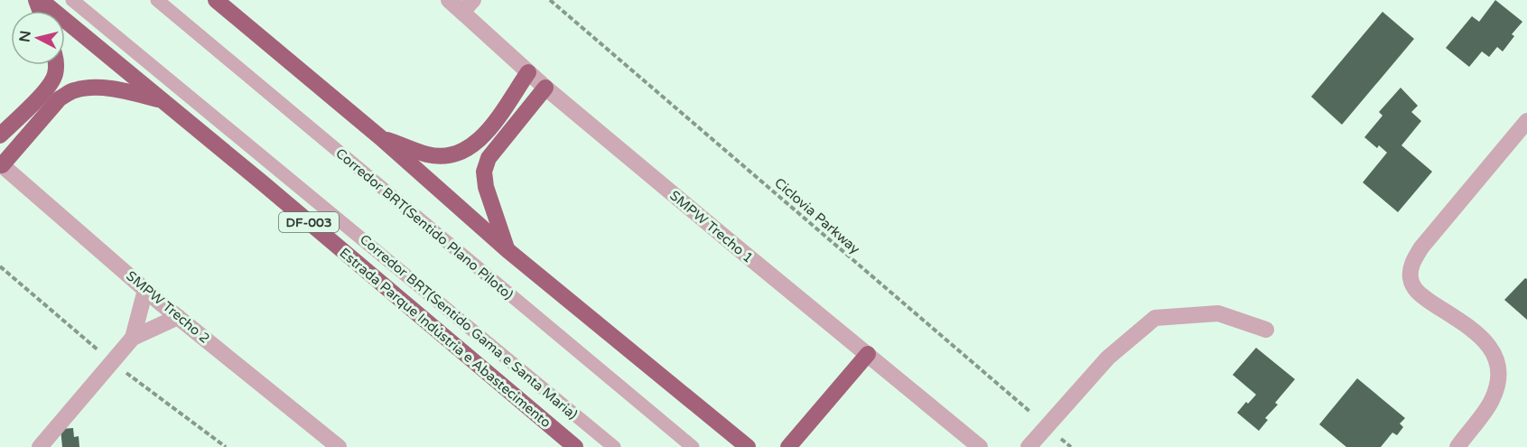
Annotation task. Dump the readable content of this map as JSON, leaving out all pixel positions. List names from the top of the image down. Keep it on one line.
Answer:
{"streets":{"highway":["DF-003","Estrada Parque Indústria e Abastecimento"],"street":["SMPW Trecho 1","SMPW Trecho 2"],"lane":["Corredor BRT(Sentido Plano Piloto)","Corredor BRT(Sentido Gama e Santa Maria)"],"path":["Ciclovia Parkway"]},"north":"left"}
